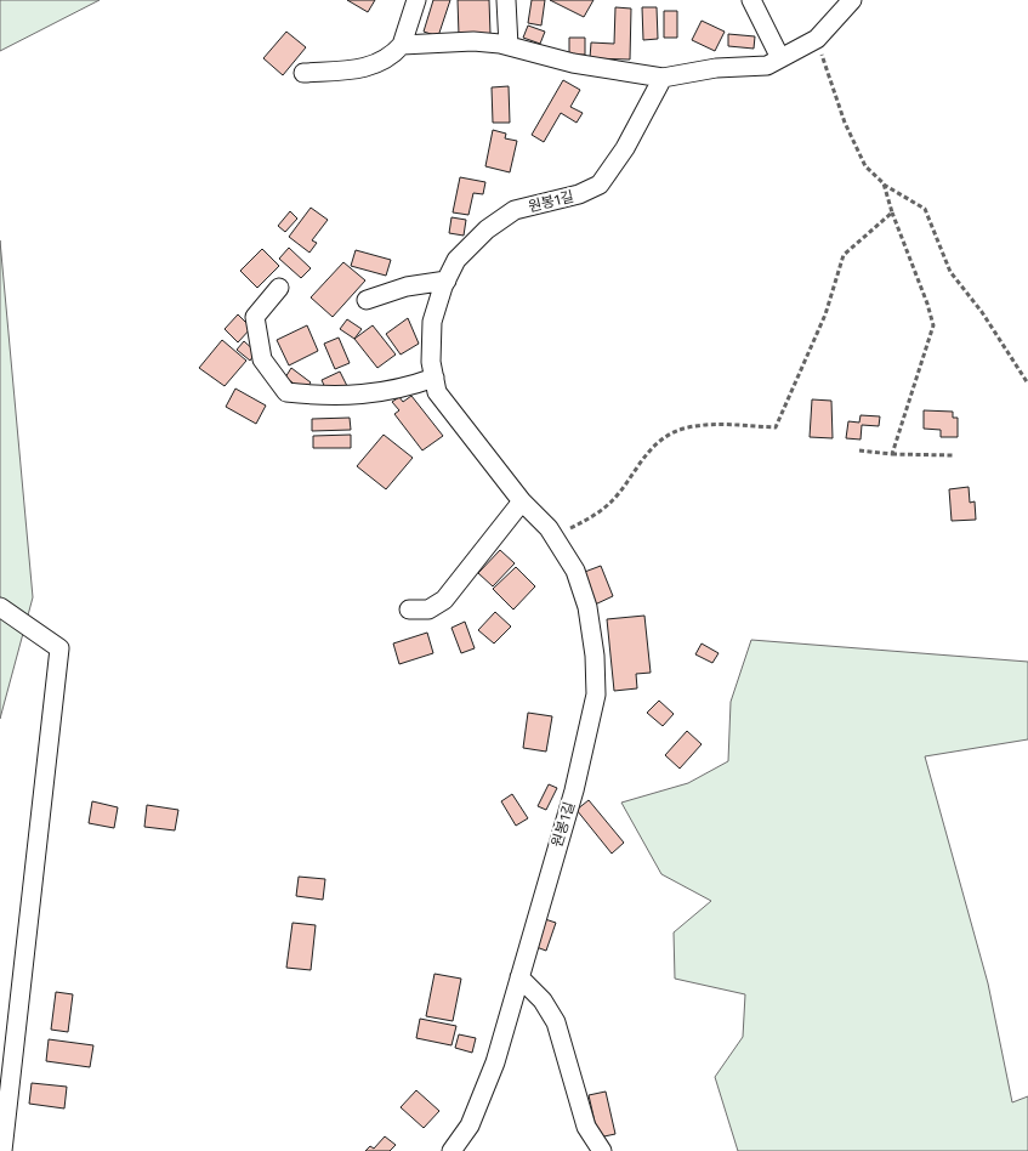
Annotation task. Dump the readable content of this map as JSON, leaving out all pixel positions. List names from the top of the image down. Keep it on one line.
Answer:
{"streets":{"street":["원봉1길"]}}
